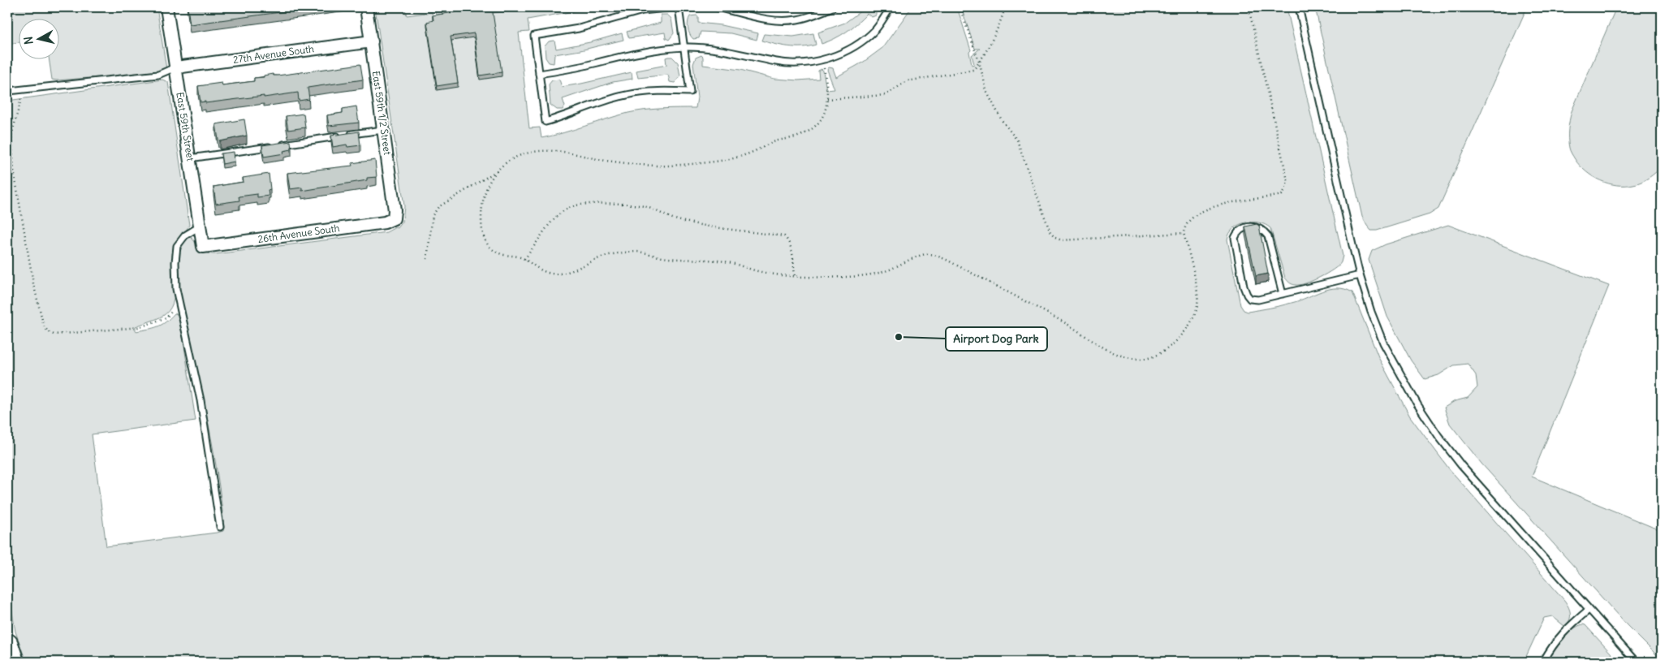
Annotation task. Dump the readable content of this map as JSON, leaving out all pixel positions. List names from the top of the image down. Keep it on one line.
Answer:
{"streets":{"street":["27th Avenue South","East 59th 1/2 Street","East 59th Street","26th Avenue South"]},"crossings":[["27th Avenue South","East 59th 1/2 Street"],["27th Avenue South","East 59th Street"],["East 59th 1/2 Street","26th Avenue South"],["East 59th Street","26th Avenue South"]],"places":["Airport Dog Park"],"north":"left"}
